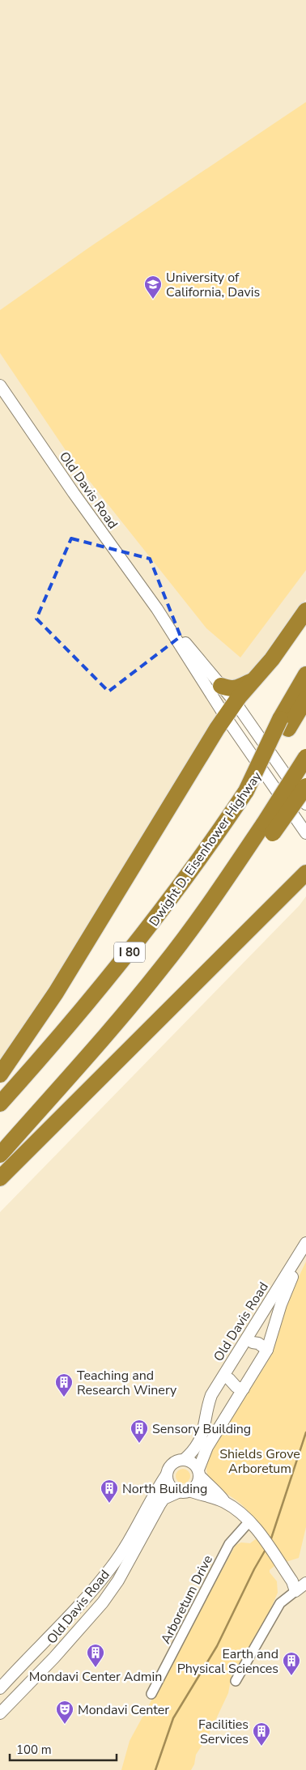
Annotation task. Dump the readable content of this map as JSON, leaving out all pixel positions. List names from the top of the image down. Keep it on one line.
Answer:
{"streets":{"highway":["Dwight D. Eisenhower Highway","I 80"],"street":["Old Davis Road","Arboretum Drive"]},"parks":["Shields Grove Arboretum"],"places":{"school or university":["University of California, Davis"],"building":["Teaching and Research Winery","Sensory Building","North Building","Mondavi Center Admin","Earth and Physical Sciences","Facilities Services"],"theatre":["Mondavi Center"]},"scale_bar":"100 m"}
